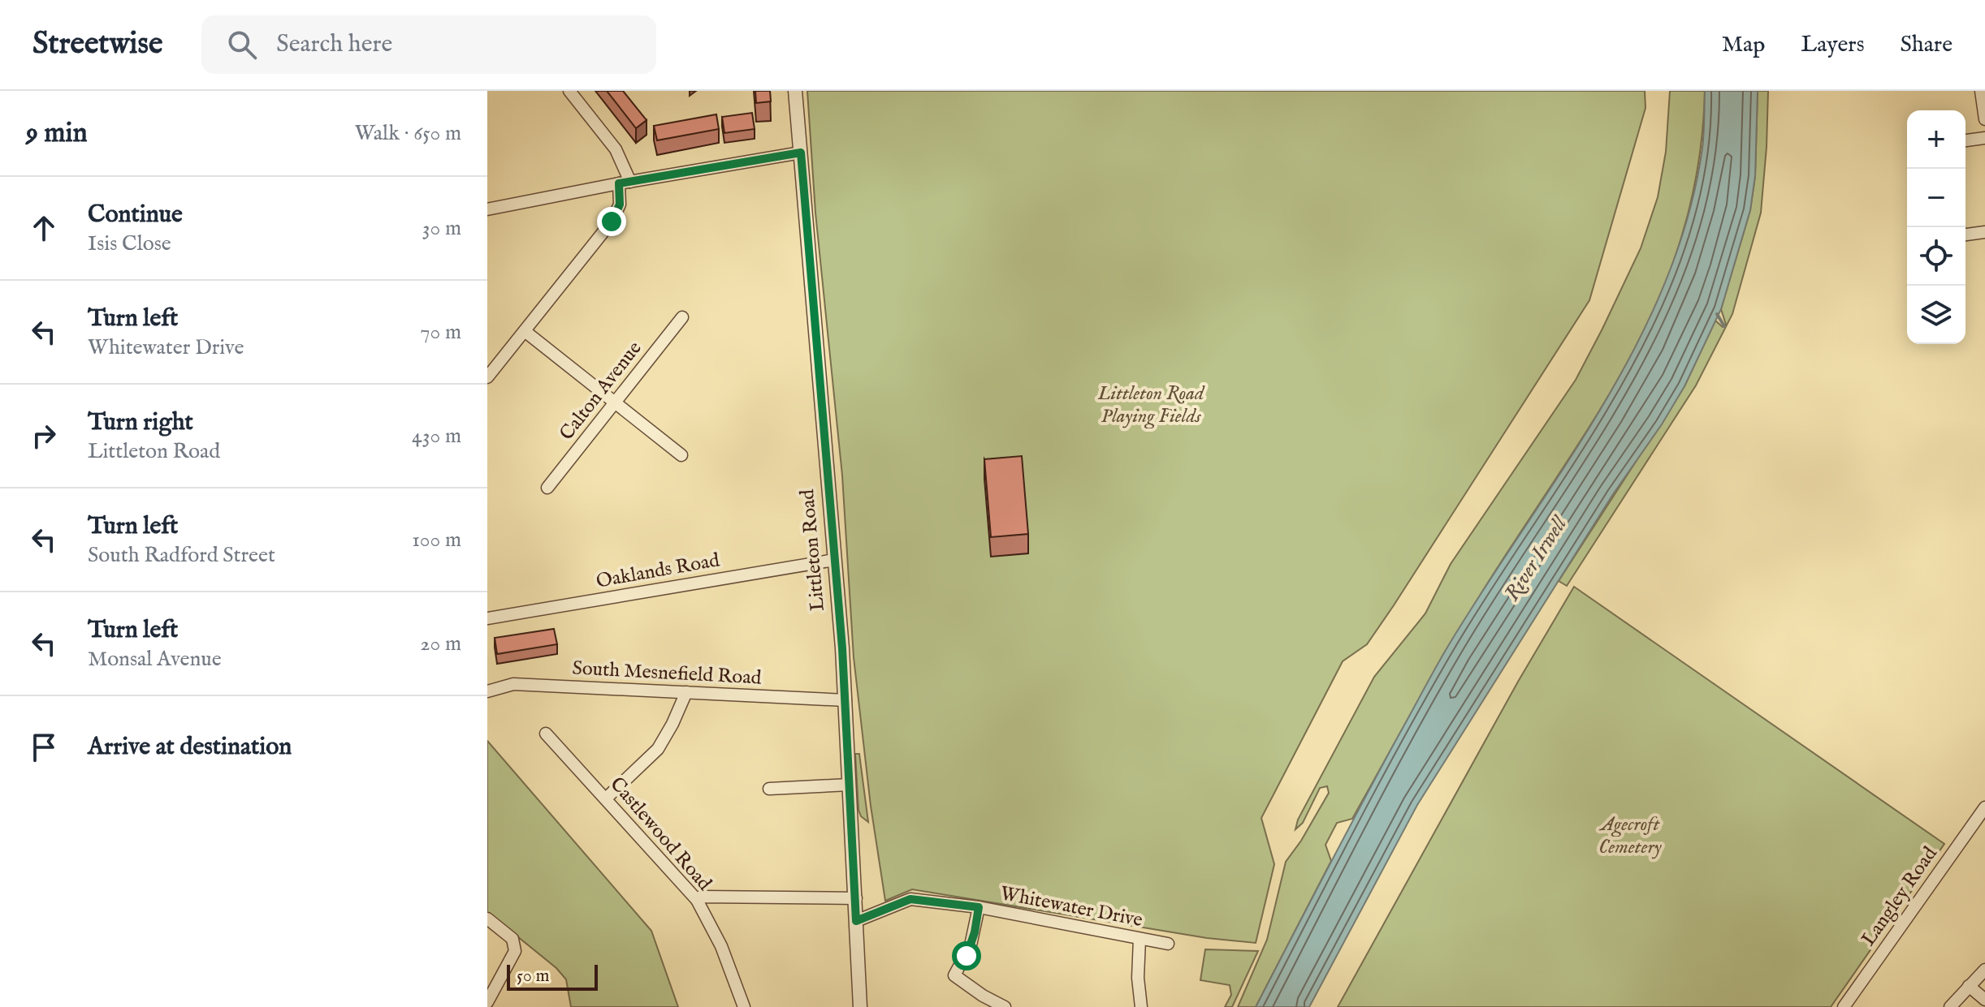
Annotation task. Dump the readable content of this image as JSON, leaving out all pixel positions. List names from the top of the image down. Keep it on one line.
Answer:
{"streets":{"street":["Calton Avenue","Littleton Road","Oaklands Road","South Mesnefield Road","Castlewood Road","Langley Road","Whitewater Drive"]},"crossings":[["Littleton Road","Oaklands Road"],["Littleton Road","South Mesnefield Road"],["Littleton Road","Whitewater Drive"]],"water":["River Irwell"],"parks":["Littleton Road Playing Fields","Agecroft Cemetery"],"scale_bar":"50 m","page":{"header":"Streetwise","search":"Search here","nav":["Map","Layers","Share"],"heading":["9 min","Walk · 650 m"],"map_buttons":["+","−"],"list":[["Continue","Isis Close","30 m"],["Turn left","Whitewater Drive","70 m"],["Turn right","Littleton Road","430 m"],["Turn left","South Radford Street","100 m"],["Turn left","Monsal Avenue","20 m"],"Arrive at destination"],"scale":"50 m"}}
